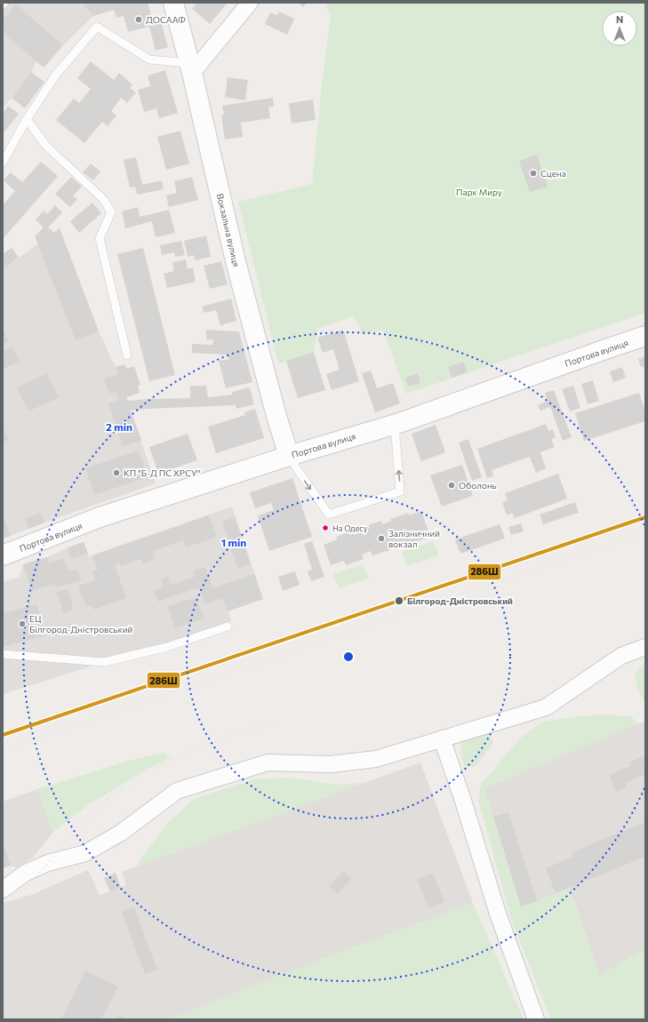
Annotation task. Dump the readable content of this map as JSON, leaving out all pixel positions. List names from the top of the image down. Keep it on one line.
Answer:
{"streets":{"main road":["Вокзальна вулиця","Портова вулиця"]},"crossings":[["Вокзальна вулиця","Портова вулиця"]],"parks":["Парк Миру"],"places":["ДОСААФ","Сцена","КП \"Б-Д ПС ХРСУ\"","Оболонь","На Одесу","Залізничний вокзал","Білгород-Дністровський","ЕЦ Білгород-Дністровський"],"lines":["transit line 286Ш"],"north":"top","rings":["2 min","1 min"]}
